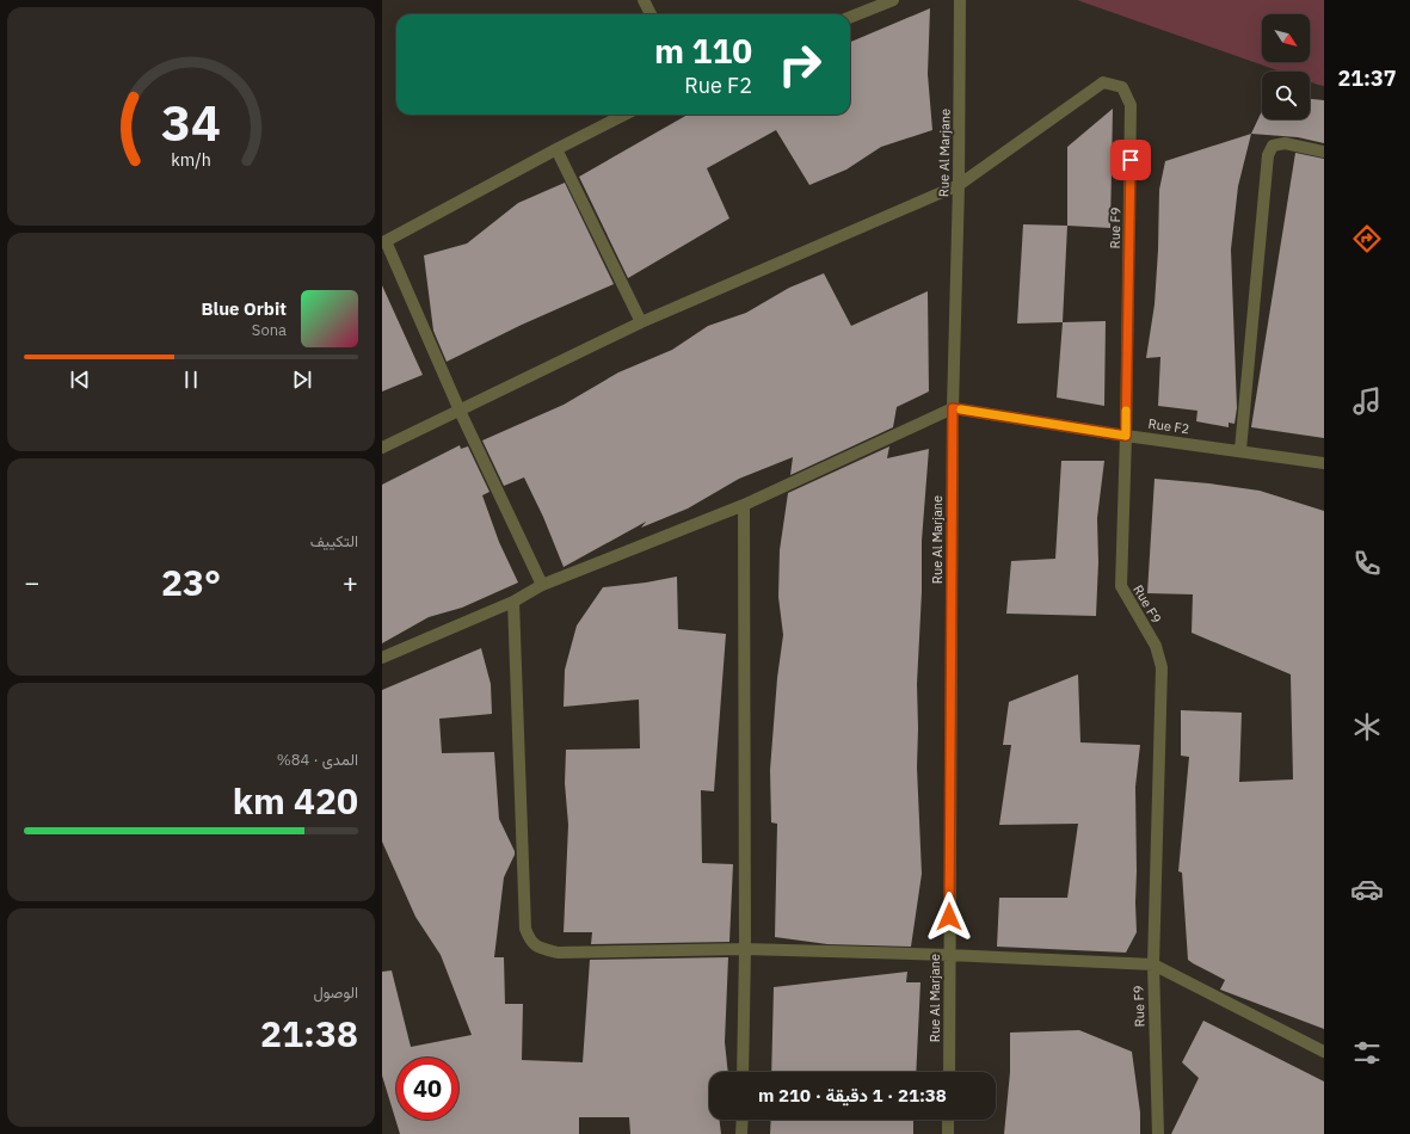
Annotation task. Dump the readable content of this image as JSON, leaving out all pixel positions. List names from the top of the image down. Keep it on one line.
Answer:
{"streets":{"street":["Rue Al Marjane","Rue F9","Rue F2"]},"crossings":[["Rue Al Marjane","Rue F9"],["Rue Al Marjane","Rue F2"],["Rue F9","Rue F2"]],"north":"bottom right","page":{"tabs":"21:37","turn":["110 m","Rue F2"],"song":["Blue Orbit","Sona"],"tile":["التكييف",["المدى · 84%","420 km"],["الوصول","21:38"]],"heat":["−","23°","+"],"limit":"40","trip":"21:38 · 1 دقيقة · 210 m","gauge":["34","km/h"]}}
